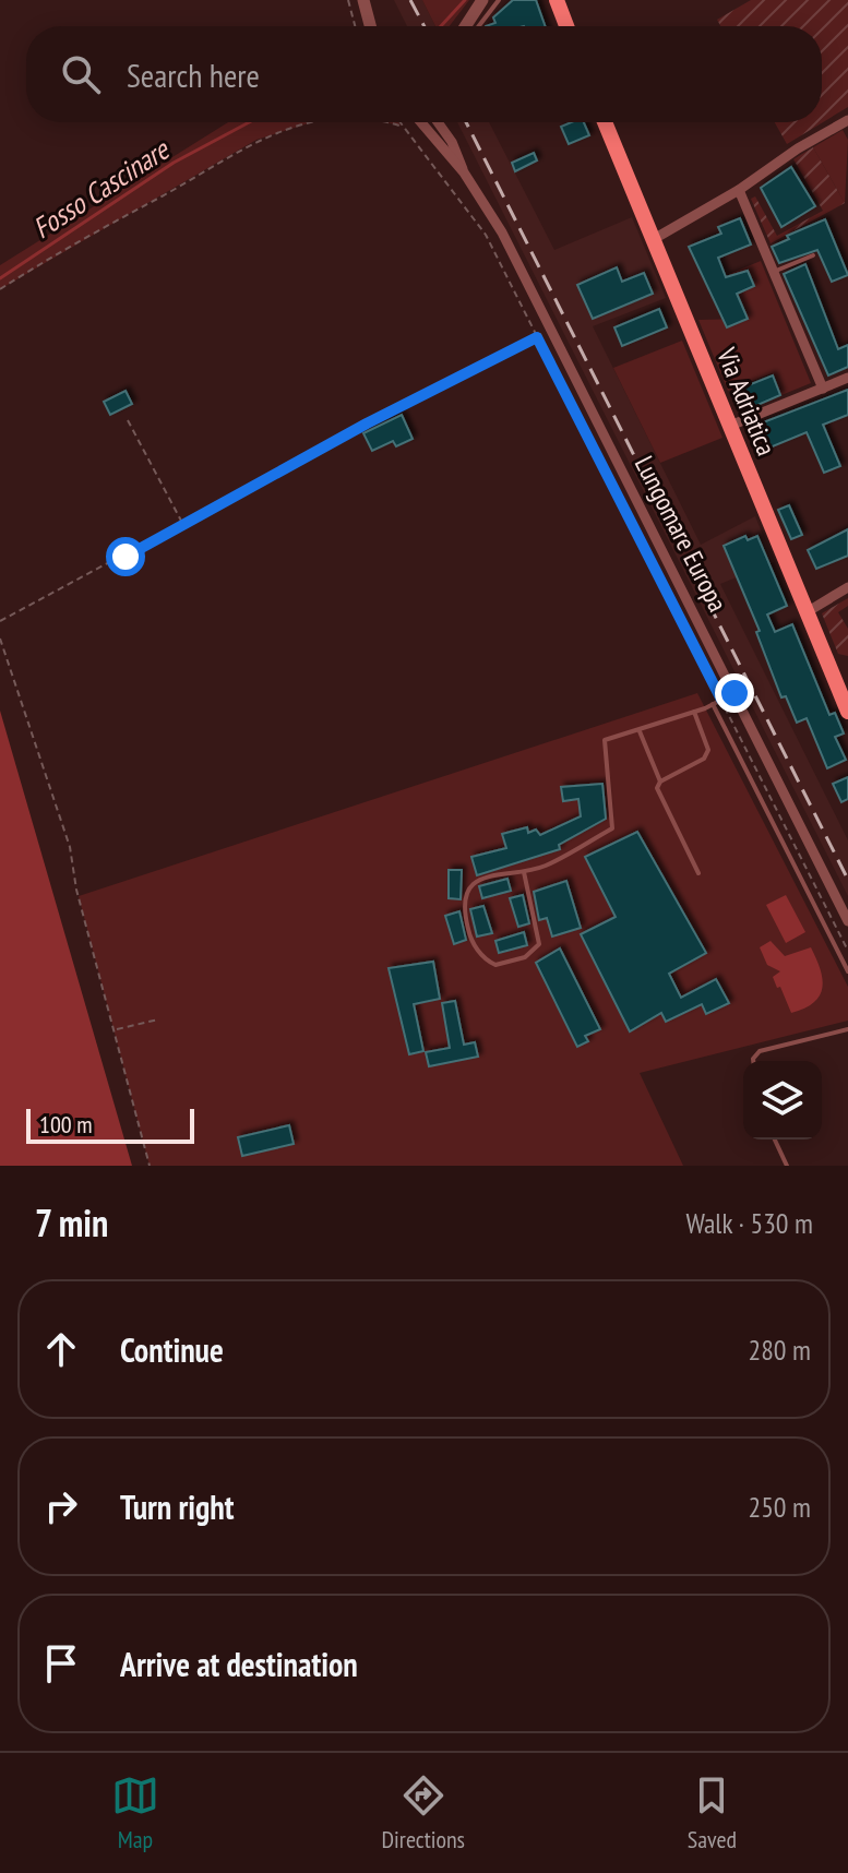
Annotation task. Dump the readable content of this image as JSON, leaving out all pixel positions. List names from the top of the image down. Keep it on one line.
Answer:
{"streets":{"main road":["Via Adriatica"],"street":["Lungomare Europa"]},"water":["Fosso Cascinare"],"scale_bar":"100 m","page":{"search":"Search here","scale":"100 m","heading":["7 min","Walk · 530 m"],"list":[["Continue","280 m"],["Turn right","250 m"],"Arrive at destination"],"nav":["Map","Directions","Saved"]}}
